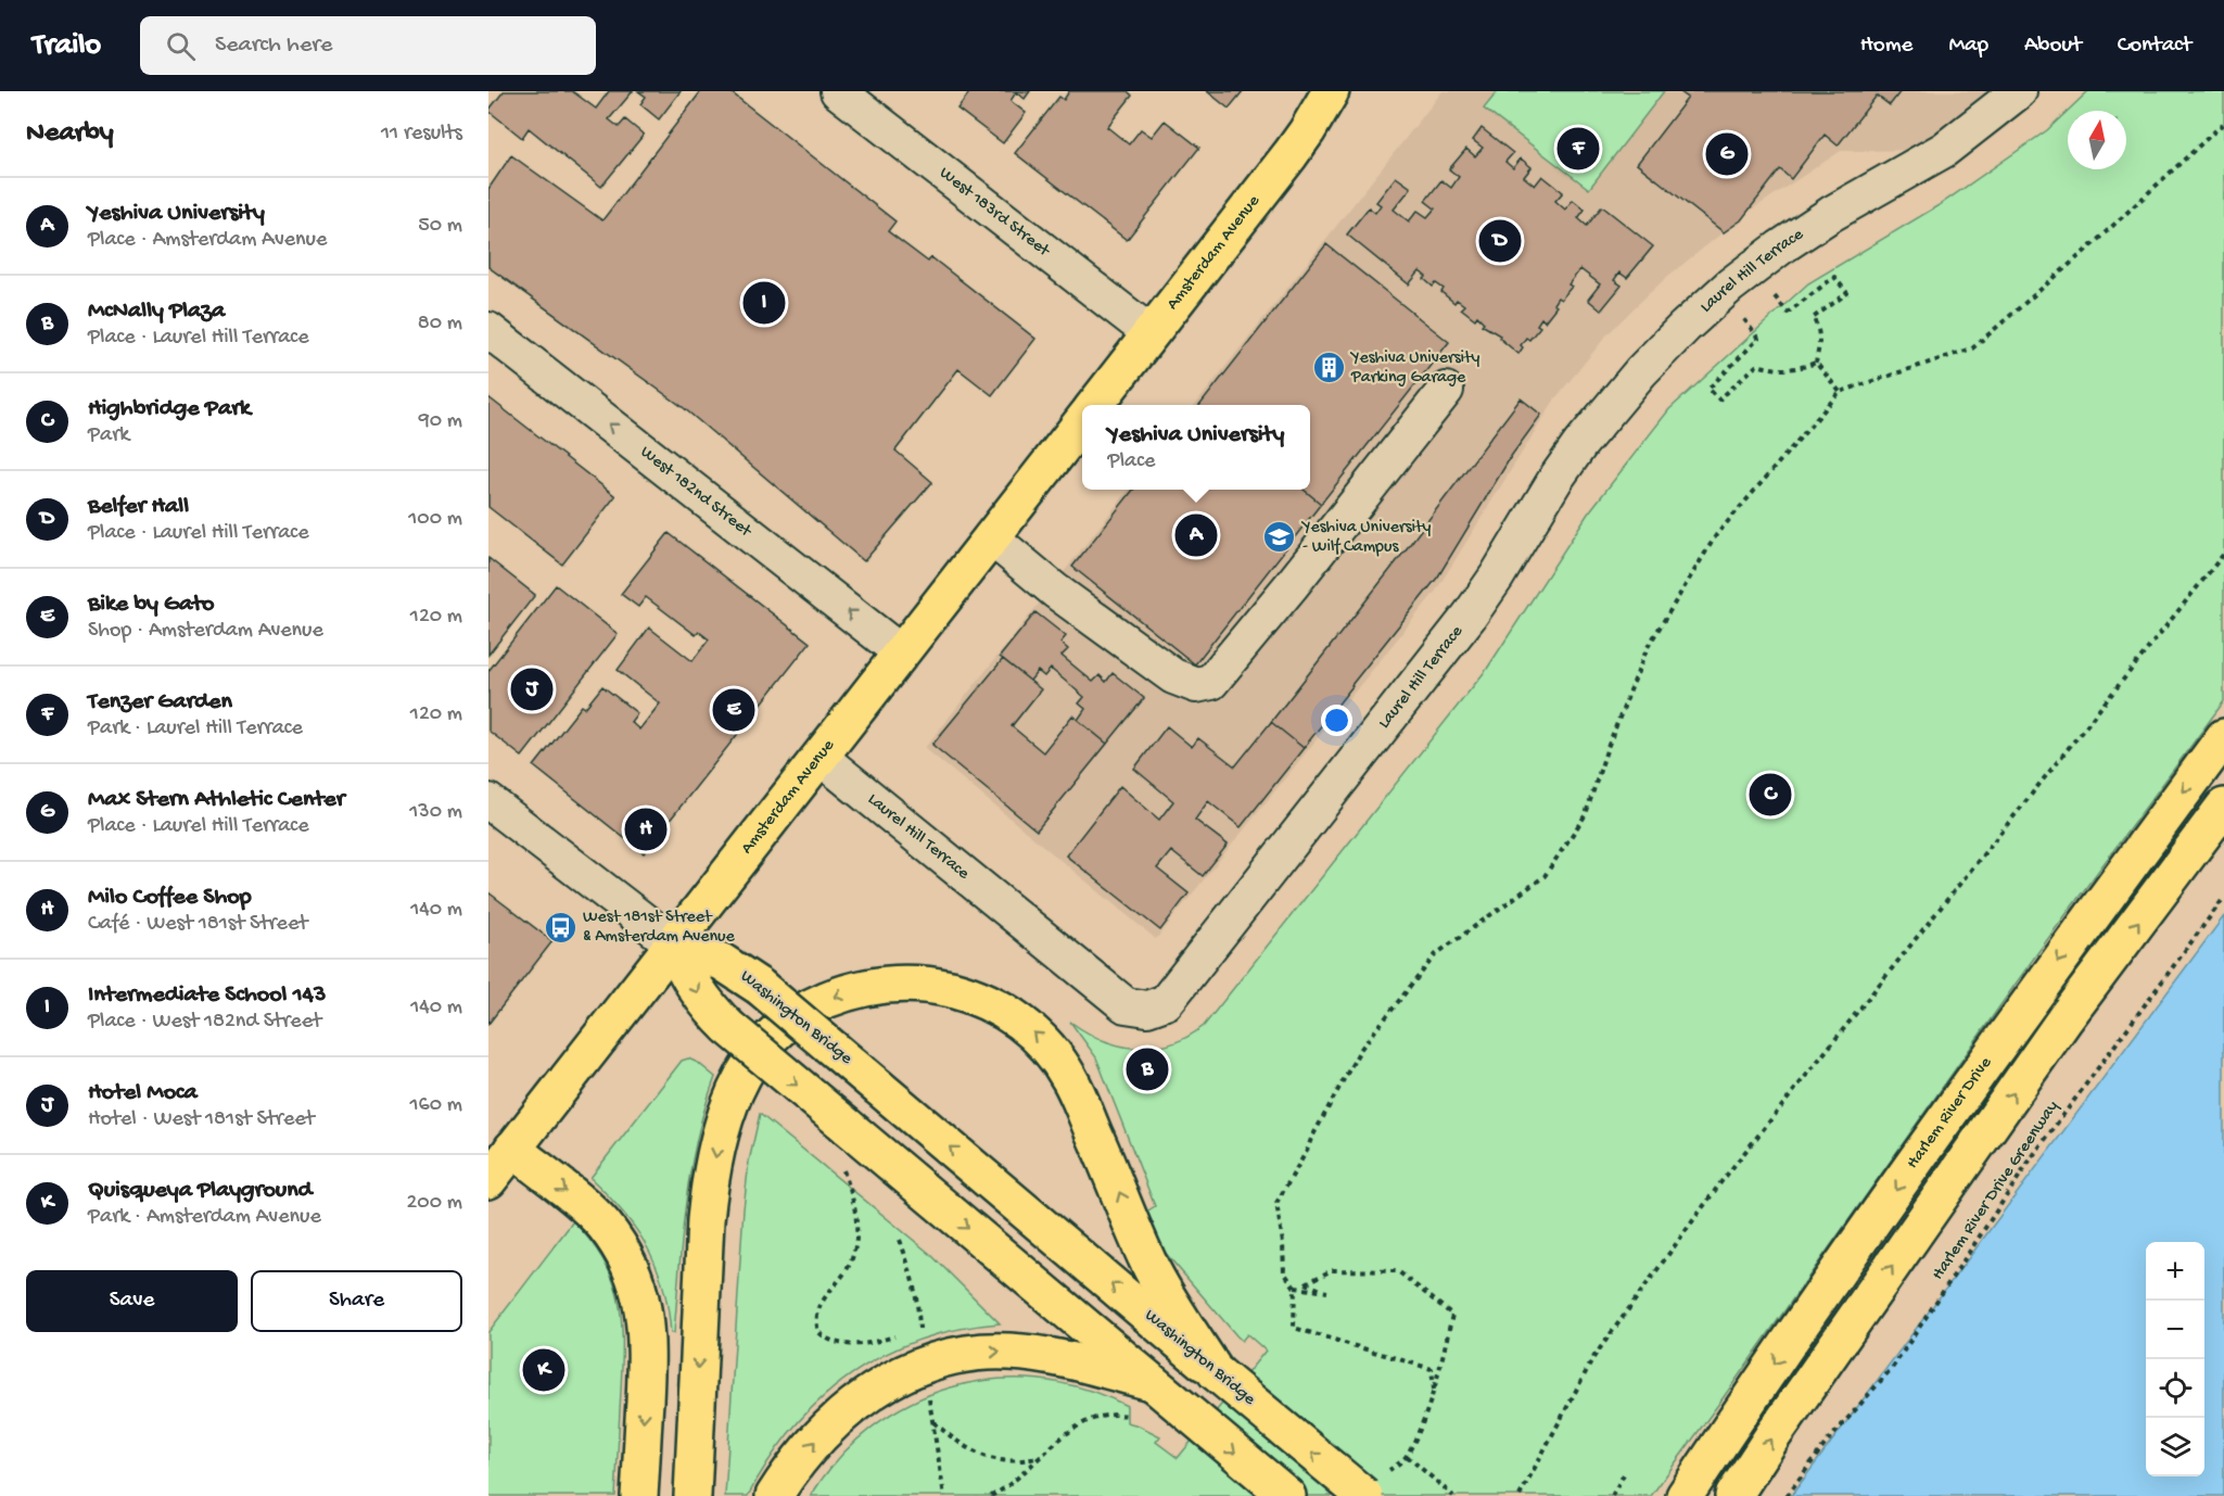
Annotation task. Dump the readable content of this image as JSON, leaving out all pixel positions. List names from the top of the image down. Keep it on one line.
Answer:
{"streets":{"main road":["Amsterdam Avenue","Washington Bridge","Harlem River Drive"],"street":["West 183rd Street","Laurel Hill Terrace","West 182nd Street"],"path":["Harlem River Drive Greenway"]},"crossings":[["West 183rd Street","Amsterdam Avenue"],["Amsterdam Avenue","Laurel Hill Terrace"],["Amsterdam Avenue","West 182nd Street"],["Amsterdam Avenue","Washington Bridge"]],"one_way":["West 182nd Street"],"places":{"building":["Yeshiva University Parking Garage"],"school or university":["Yeshiva University - Wilf Campus"],"bus stop":["West 181st Street & Amsterdam Avenue"]},"north":"top","page":{"header":"Trailo","search":"Search here","nav":["Home","Map","About","Contact"],"heading":["Nearby","11 results"],"pins":["F","G","D","I","A","J","E","C","H","B","K"],"list":[{"mark":"A","name":"Yeshiva University","note":"Place · Amsterdam Avenue","value":"50 m"},{"mark":"B","name":"McNally Plaza","note":"Place · Laurel Hill Terrace","value":"80 m"},{"mark":"C","name":"Highbridge Park","note":"Park","value":"90 m"},{"mark":"D","name":"Belfer Hall","note":"Place · Laurel Hill Terrace","value":"100 m"},{"mark":"E","name":"Bike by Gato","note":"Shop · Amsterdam Avenue","value":"120 m"},{"mark":"F","name":"Tenzer Garden","note":"Park · Laurel Hill Terrace","value":"120 m"},{"mark":"G","name":"Max Stern Athletic Center","note":"Place · Laurel Hill Terrace","value":"130 m"},{"mark":"H","name":"Milo Coffee Shop","note":"Café · West 181st Street","value":"140 m"},{"mark":"I","name":"Intermediate School 143","note":"Place · West 182nd Street","value":"140 m"},{"mark":"J","name":"Hotel Moca","note":"Hotel · West 181st Street","value":"160 m"},{"mark":"K","name":"Quisqueya Playground","note":"Park · Amsterdam Avenue","value":"200 m"}],"popup":["Yeshiva University","Place"],"map_buttons":["+","−"],"buttons":["Save","Share"]}}
